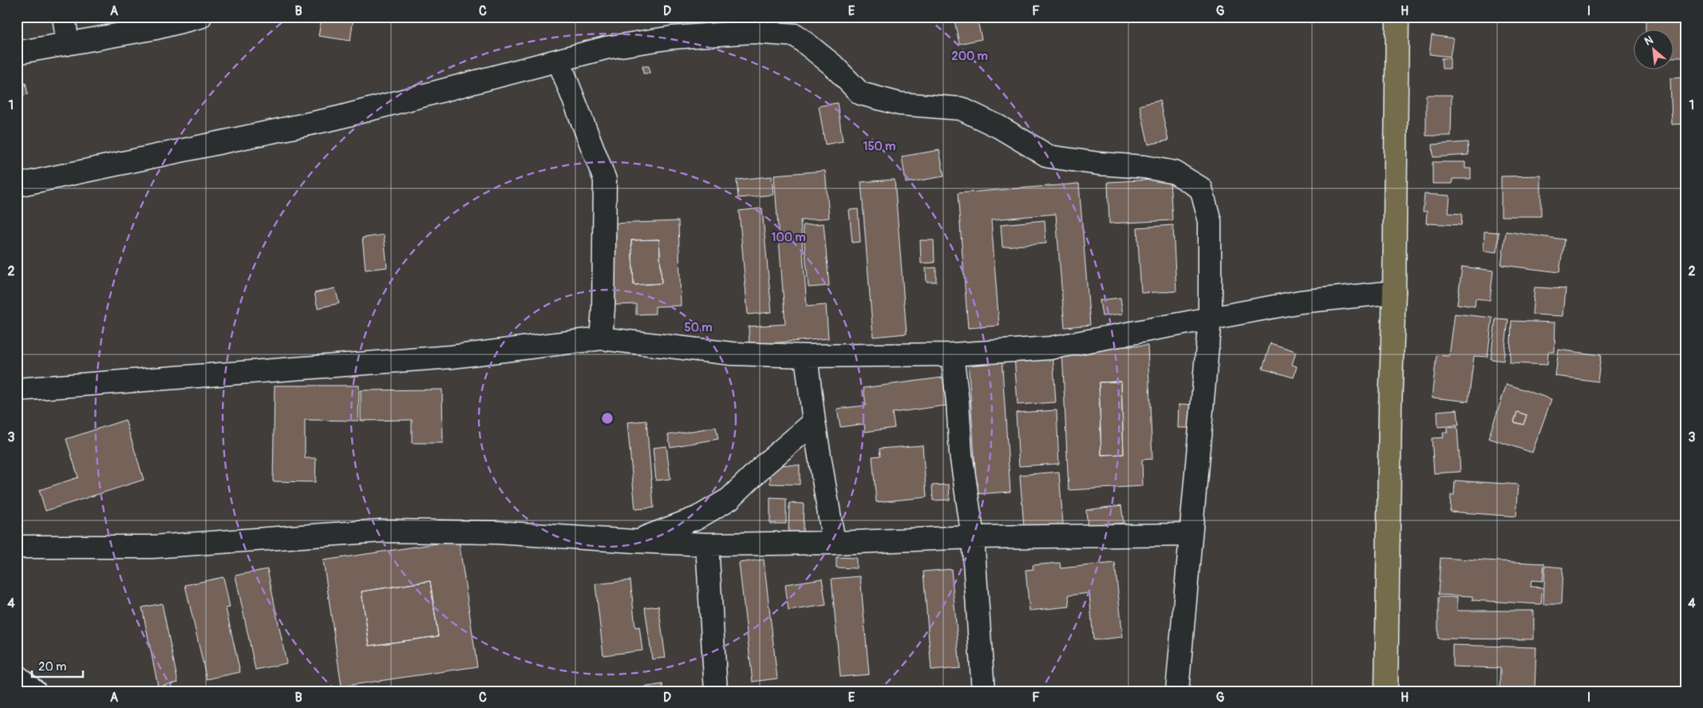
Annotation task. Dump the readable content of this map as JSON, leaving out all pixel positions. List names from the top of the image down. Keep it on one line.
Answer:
{"scale_bar":"20 m","north":"top left","grid":{"columns":["A","B","C","D","E","F","G","H","I"],"rows":["1","2","3","4"]},"rings":["200 m","150 m","100 m","50 m"]}
